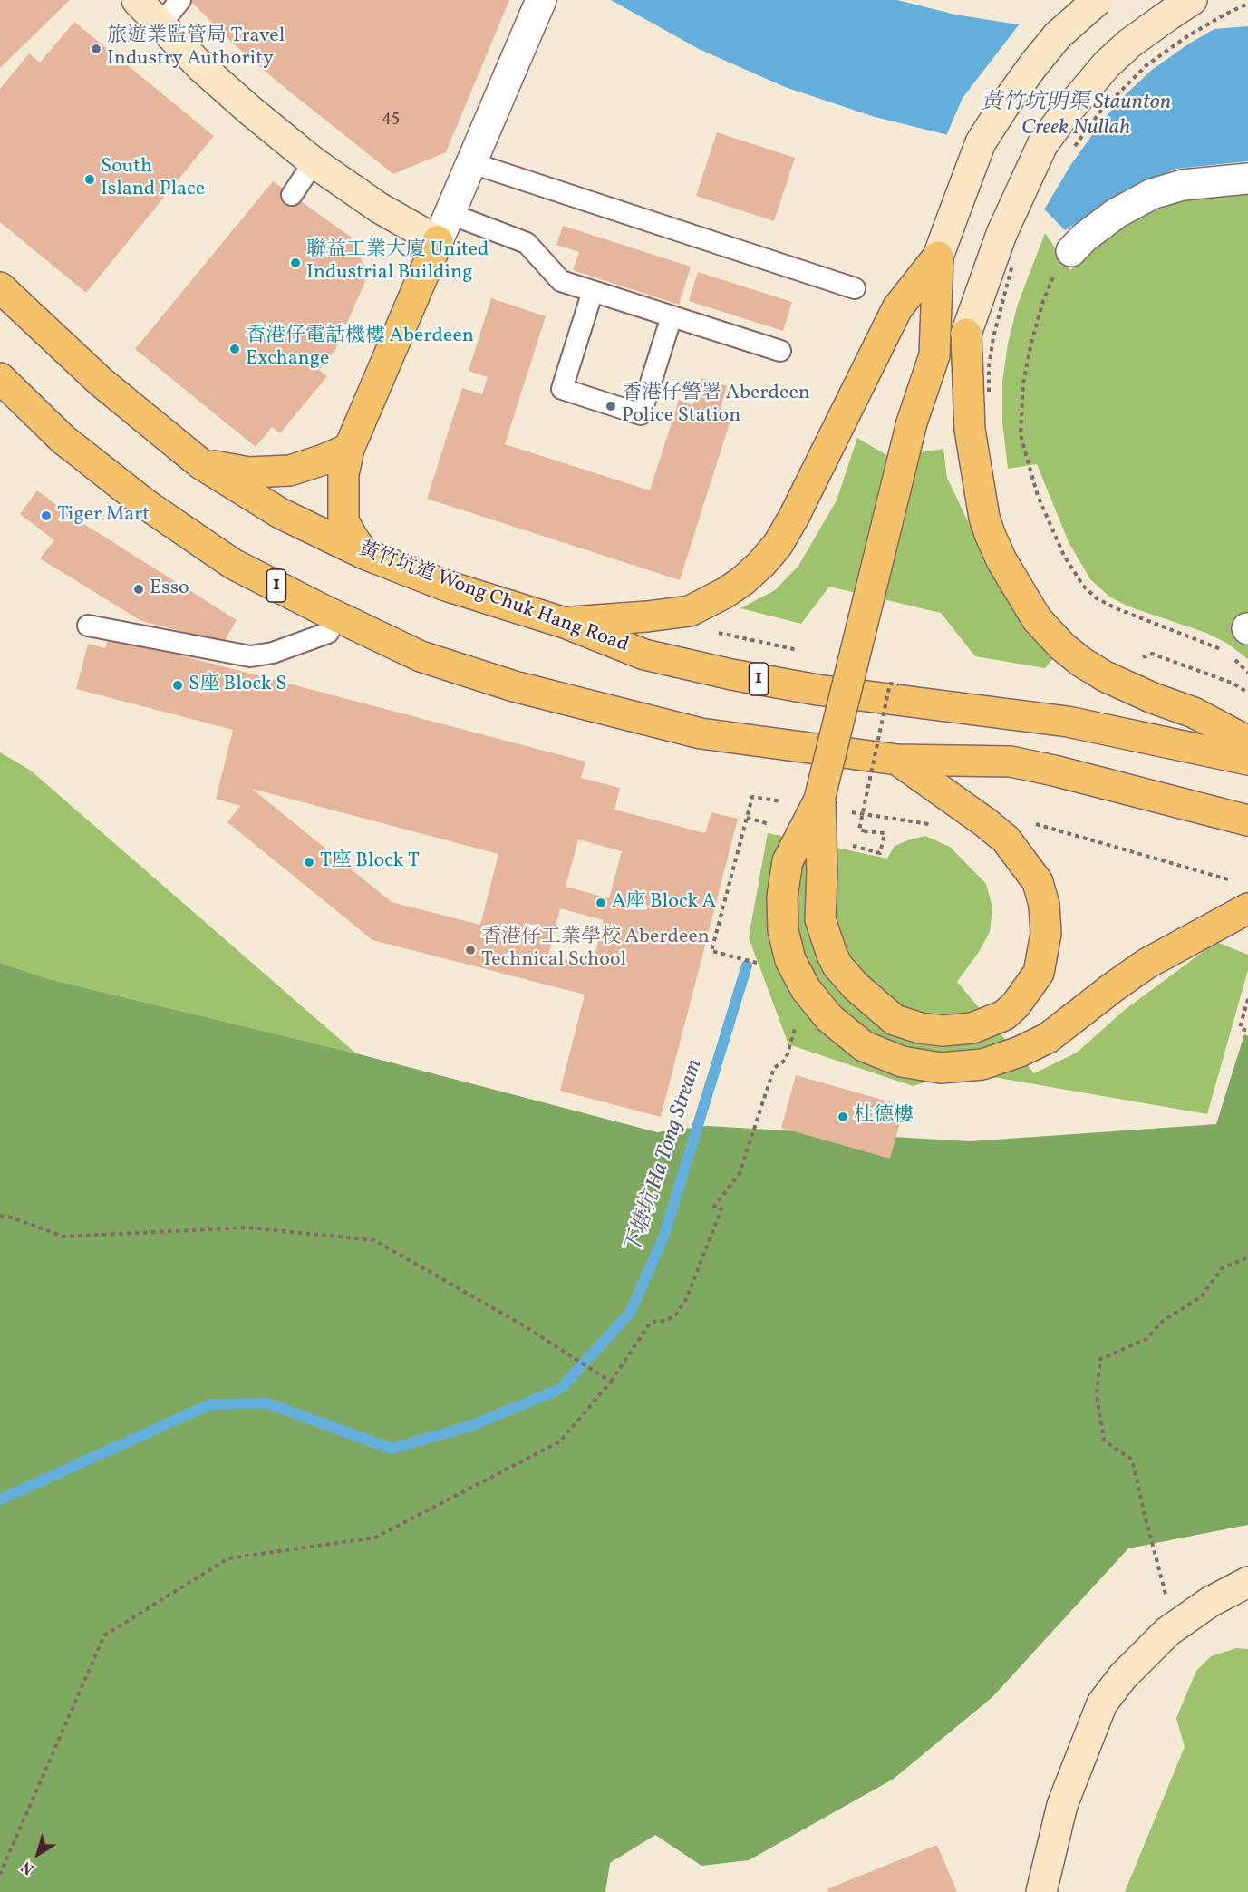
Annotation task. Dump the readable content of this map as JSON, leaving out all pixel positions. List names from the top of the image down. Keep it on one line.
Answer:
{"streets":{"highway":["1","黃竹坑道 Wong Chuk Hang Road"]},"crossings":[["1","黃竹坑道 Wong Chuk Hang Road"]],"water":["黃竹坑明渠 Staunton Creek Nullah","下塘坑 Ha Tong Stream"],"places":["旅遊業監管局 Travel Industry Authority","South Island Place","聯益工業大廈 United Industrial Building","香港仔電話機樓 Aberdeen Exchange","香港仔警署 Aberdeen Police Station","Tiger Mart","Esso","S座 Block S","T座 Block T","A座 Block A","香港仔工業學校 Aberdeen Technical School","杜德樓"],"house_numbers":["45"],"north":"bottom left"}
